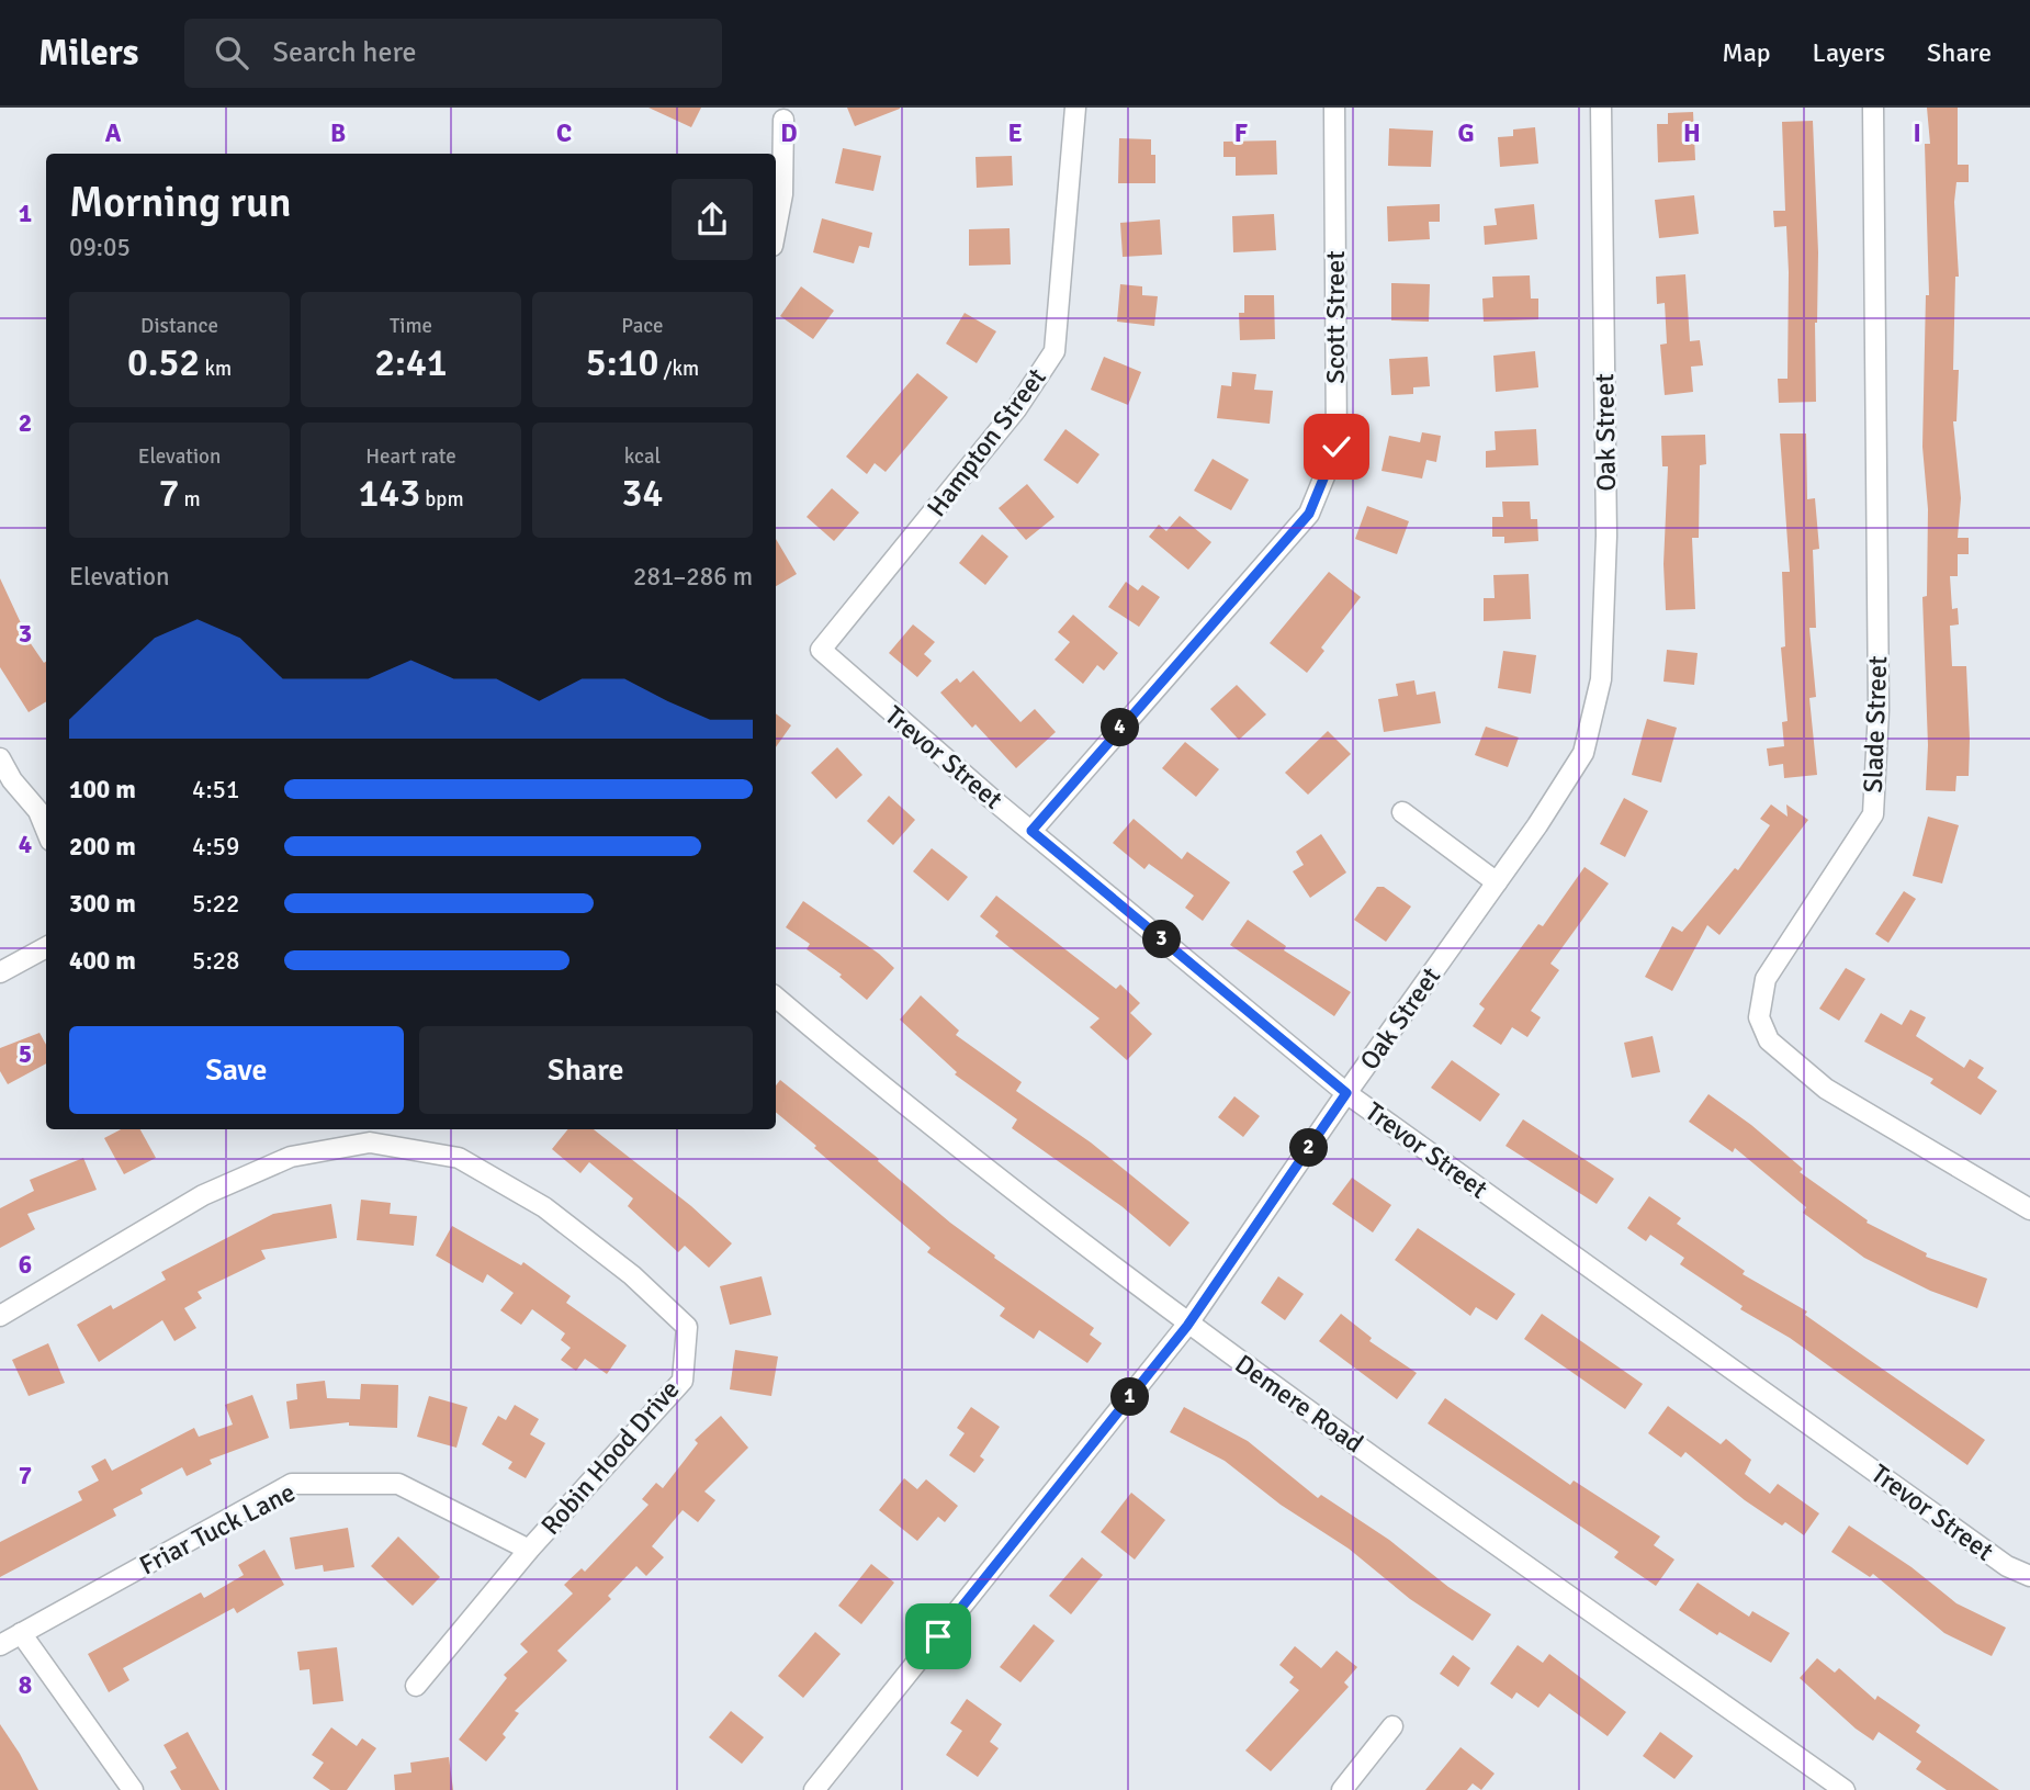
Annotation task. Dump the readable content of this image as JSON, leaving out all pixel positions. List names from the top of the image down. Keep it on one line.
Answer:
{"streets":{"street":["Scott Street","Oak Street","Hampton Street","Slade Street","Trevor Street","Demere Road","Robin Hood Drive","Friar Tuck Lane"]},"crossings":[["Scott Street","Trevor Street"],["Oak Street","Trevor Street"],["Oak Street","Demere Road"],["Hampton Street","Trevor Street"],["Robin Hood Drive","Friar Tuck Lane"]],"page":{"header":"Milers","search":"Search here","nav":["Map","Layers","Share"],"heading":["Morning run","09:05"],"stats":[["Distance","0.52 km"],["Time","2:41"],["Pace","5:10 /km"],["Elevation","7 m"],["Heart rate","143 bpm"],["kcal","34"]],"chart":["Elevation","281–286 m"],"pins":["4","3","2","1"],"list":[{"name":"100 m","note":"4:51"},{"name":"200 m","note":"4:59"},{"name":"300 m","note":"5:22"},{"name":"400 m","note":"5:28"}],"buttons":["Save","Share"]},"grid":{"columns":["A","B","C","D","E","F","G","H","I"],"rows":["1","2","3","4","5","6","7","8"]}}
